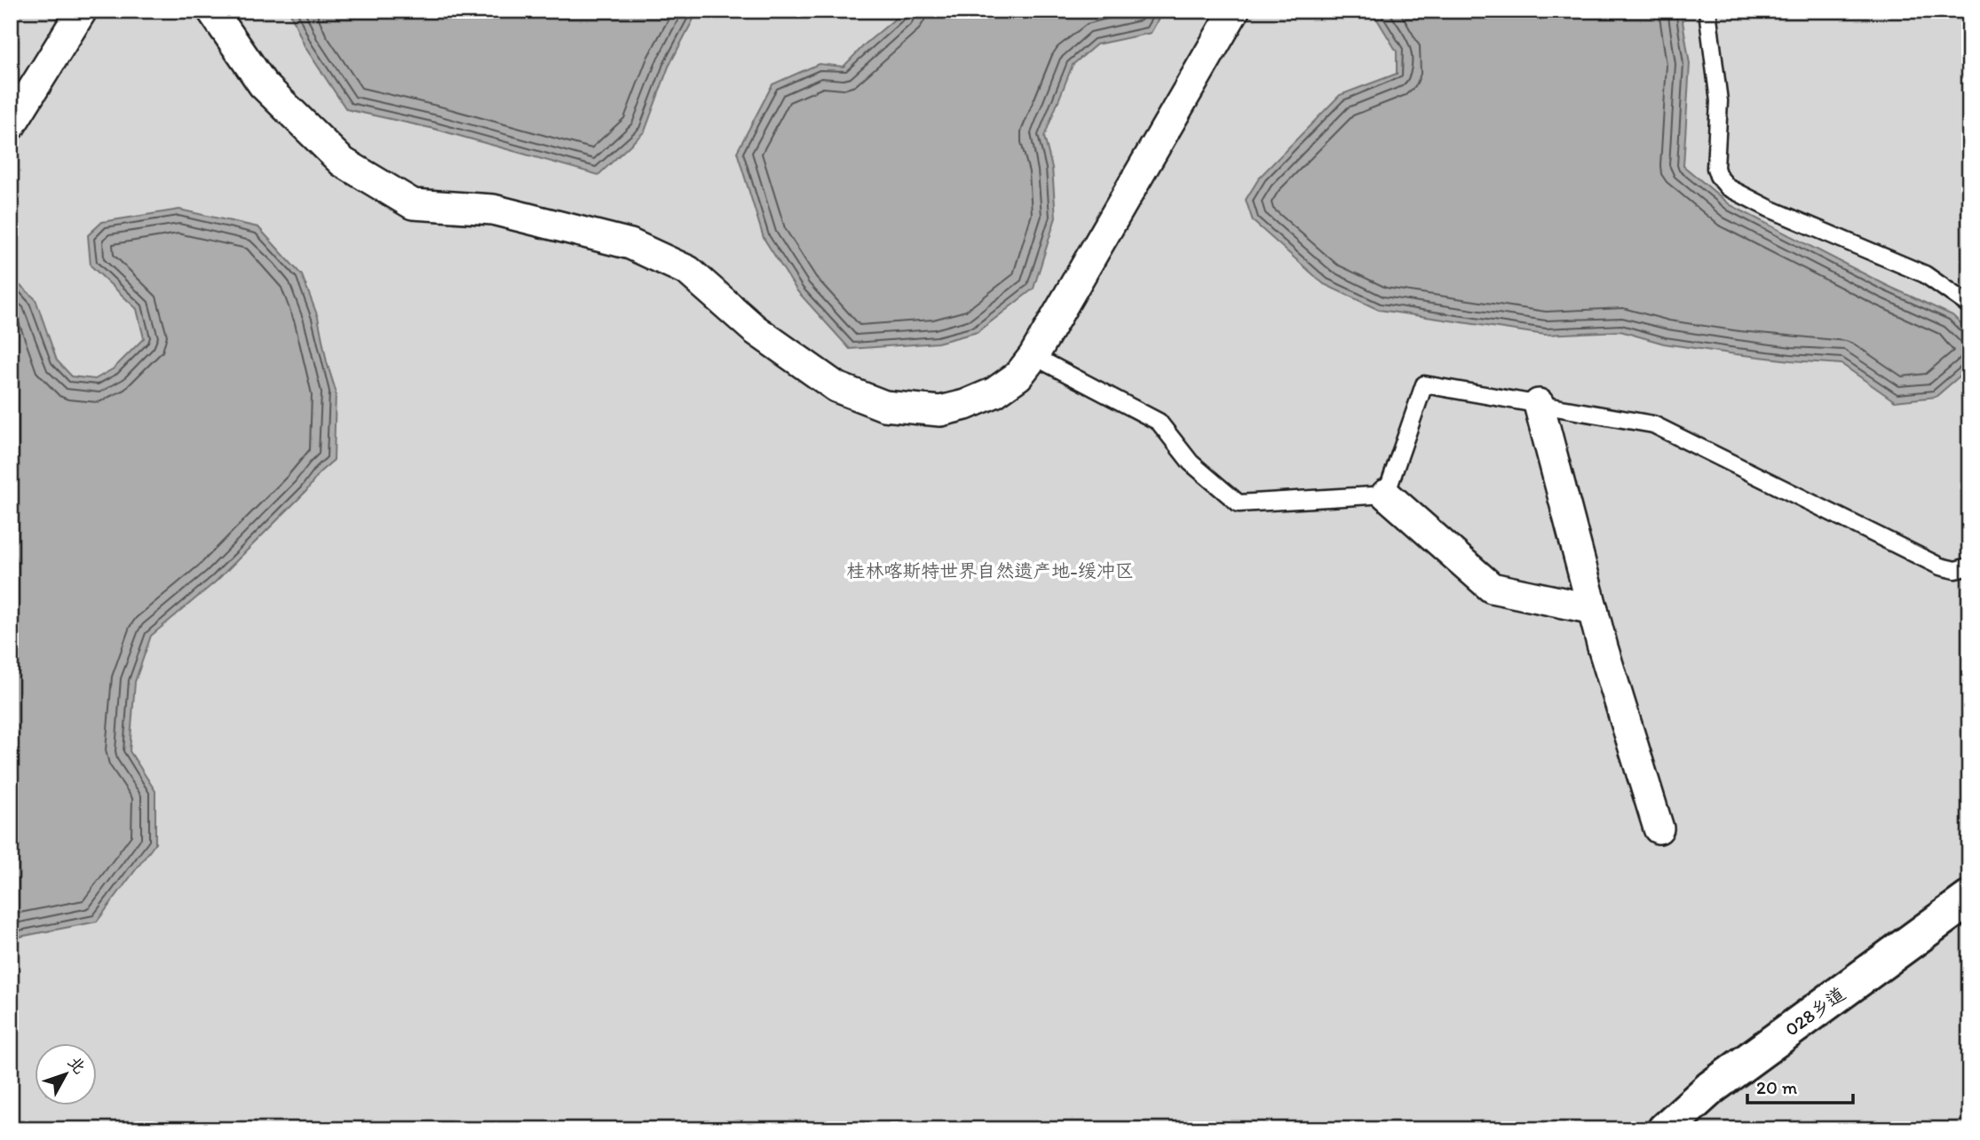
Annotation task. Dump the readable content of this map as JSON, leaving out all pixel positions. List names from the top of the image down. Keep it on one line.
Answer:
{"streets":{"street":["028乡道"]},"parks":["桂林喀斯特世界自然遗产地-缓冲区"],"scale_bar":"20 m","north":"top right"}
